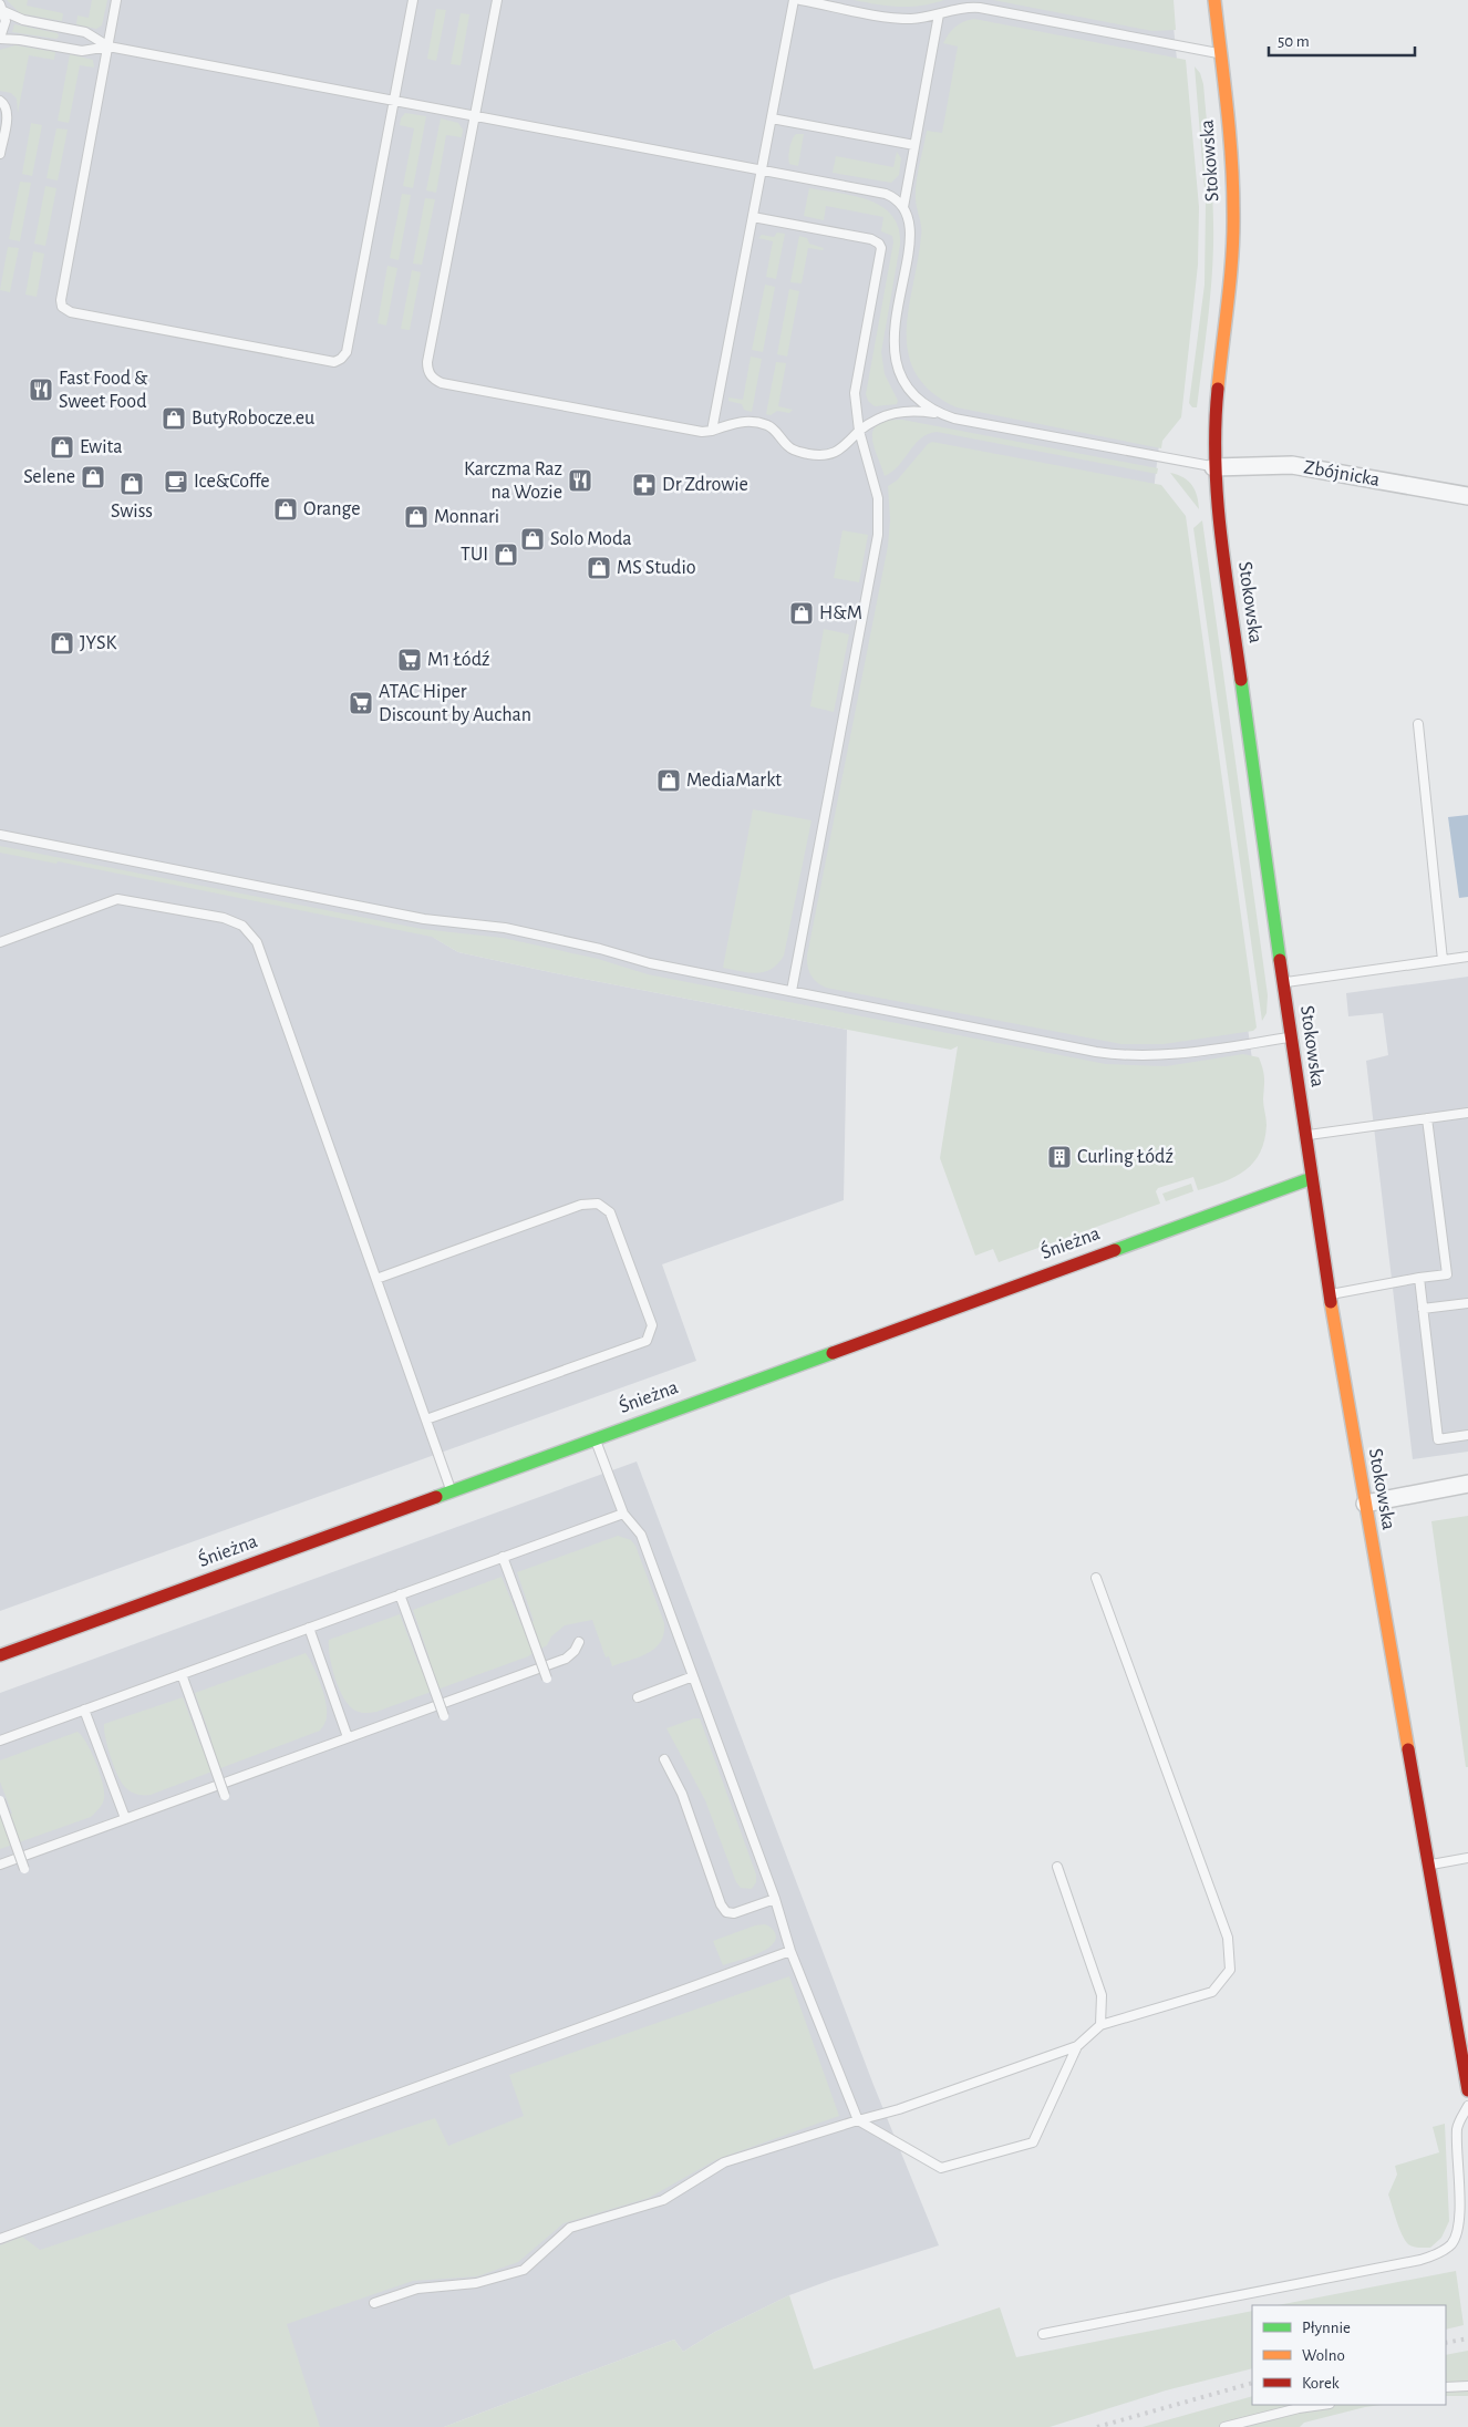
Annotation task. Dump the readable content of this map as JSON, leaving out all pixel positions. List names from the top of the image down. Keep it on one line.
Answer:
{"streets":{"street":["Stokowska","Zbójnicka","Śnieżna"]},"crossings":[["Stokowska","Zbójnicka"],["Stokowska","Śnieżna"]],"places":{"restaurant":["Fast Food & Sweet Food","Karczma Raz na Wozie"],"shop":["ButyRobocze.eu","Ewita","Selene","Swiss","Orange","Monnari","Solo Moda","TUI","MS Studio","H&M","JYSK","MediaMarkt"],"cafe":["Ice&Coffe"],"pharmacy":["Dr Zdrowie"],"supermarket":["M1 Łódź","ATAC Hiper Discount by Auchan"],"building":["Curling Łódź"]},"legend":["Płynnie","Wolno","Korek"],"scale_bar":"50 m"}
